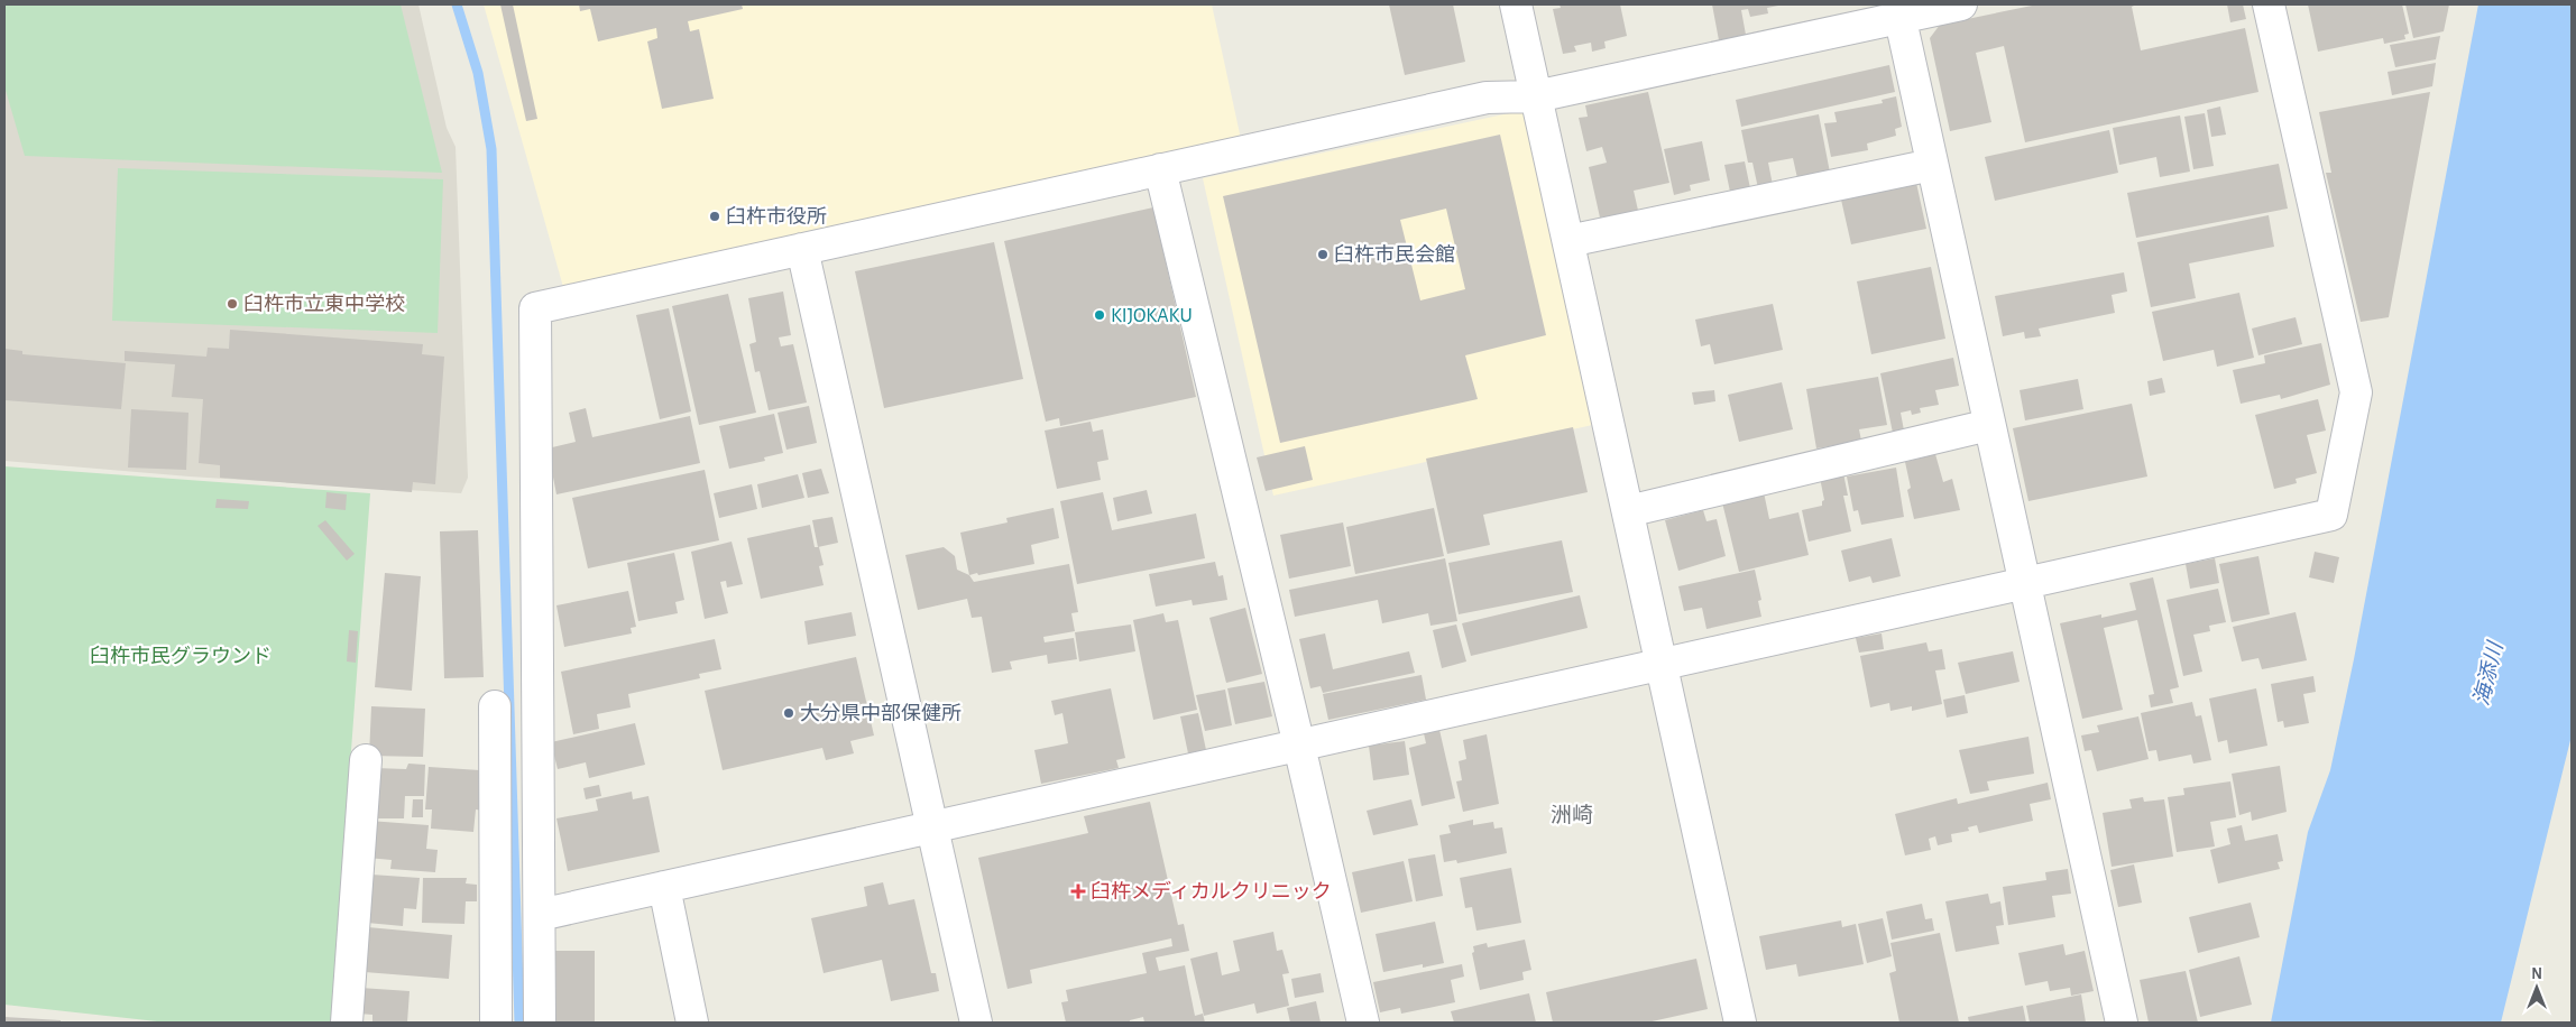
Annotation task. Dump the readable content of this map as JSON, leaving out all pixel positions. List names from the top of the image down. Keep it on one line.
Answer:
{"districts":["洲崎"],"water":["海添川"],"parks":["臼杵市民グラウンド"],"places":{"other":["臼杵市役所","臼杵市民会館","臼杵市立東中学校","KIJOKAKU","大分県中部保健所"],"health":["臼杵メディカルクリニック"]},"north":"top"}
